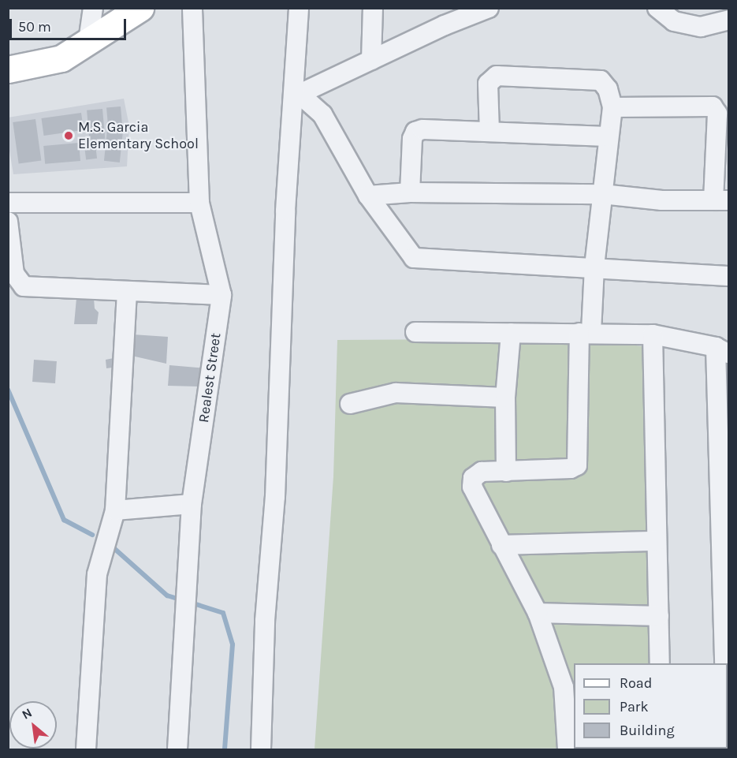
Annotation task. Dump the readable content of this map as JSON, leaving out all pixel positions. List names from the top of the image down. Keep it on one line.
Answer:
{"streets":{"street":["Realest Street"]},"places":["M.S. Garcia Elementary School"],"legend":["Road","Park","Building"],"scale_bar":"50 m","north":"top left"}
